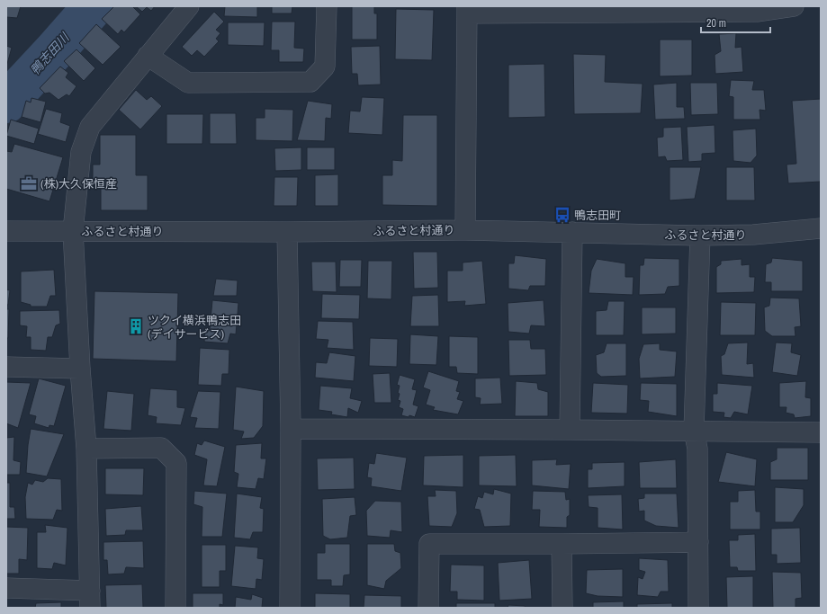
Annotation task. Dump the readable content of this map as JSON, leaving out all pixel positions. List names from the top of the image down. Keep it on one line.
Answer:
{"streets":{"street":["ふるさと村通り"]},"water":["鴨志田川"],"places":{"office":["(株)大久保恒産"],"bus stop":["鴨志田町"],"building":["ツクイ横浜鴨志田 (デイサービス)"]},"scale_bar":"20 m"}
